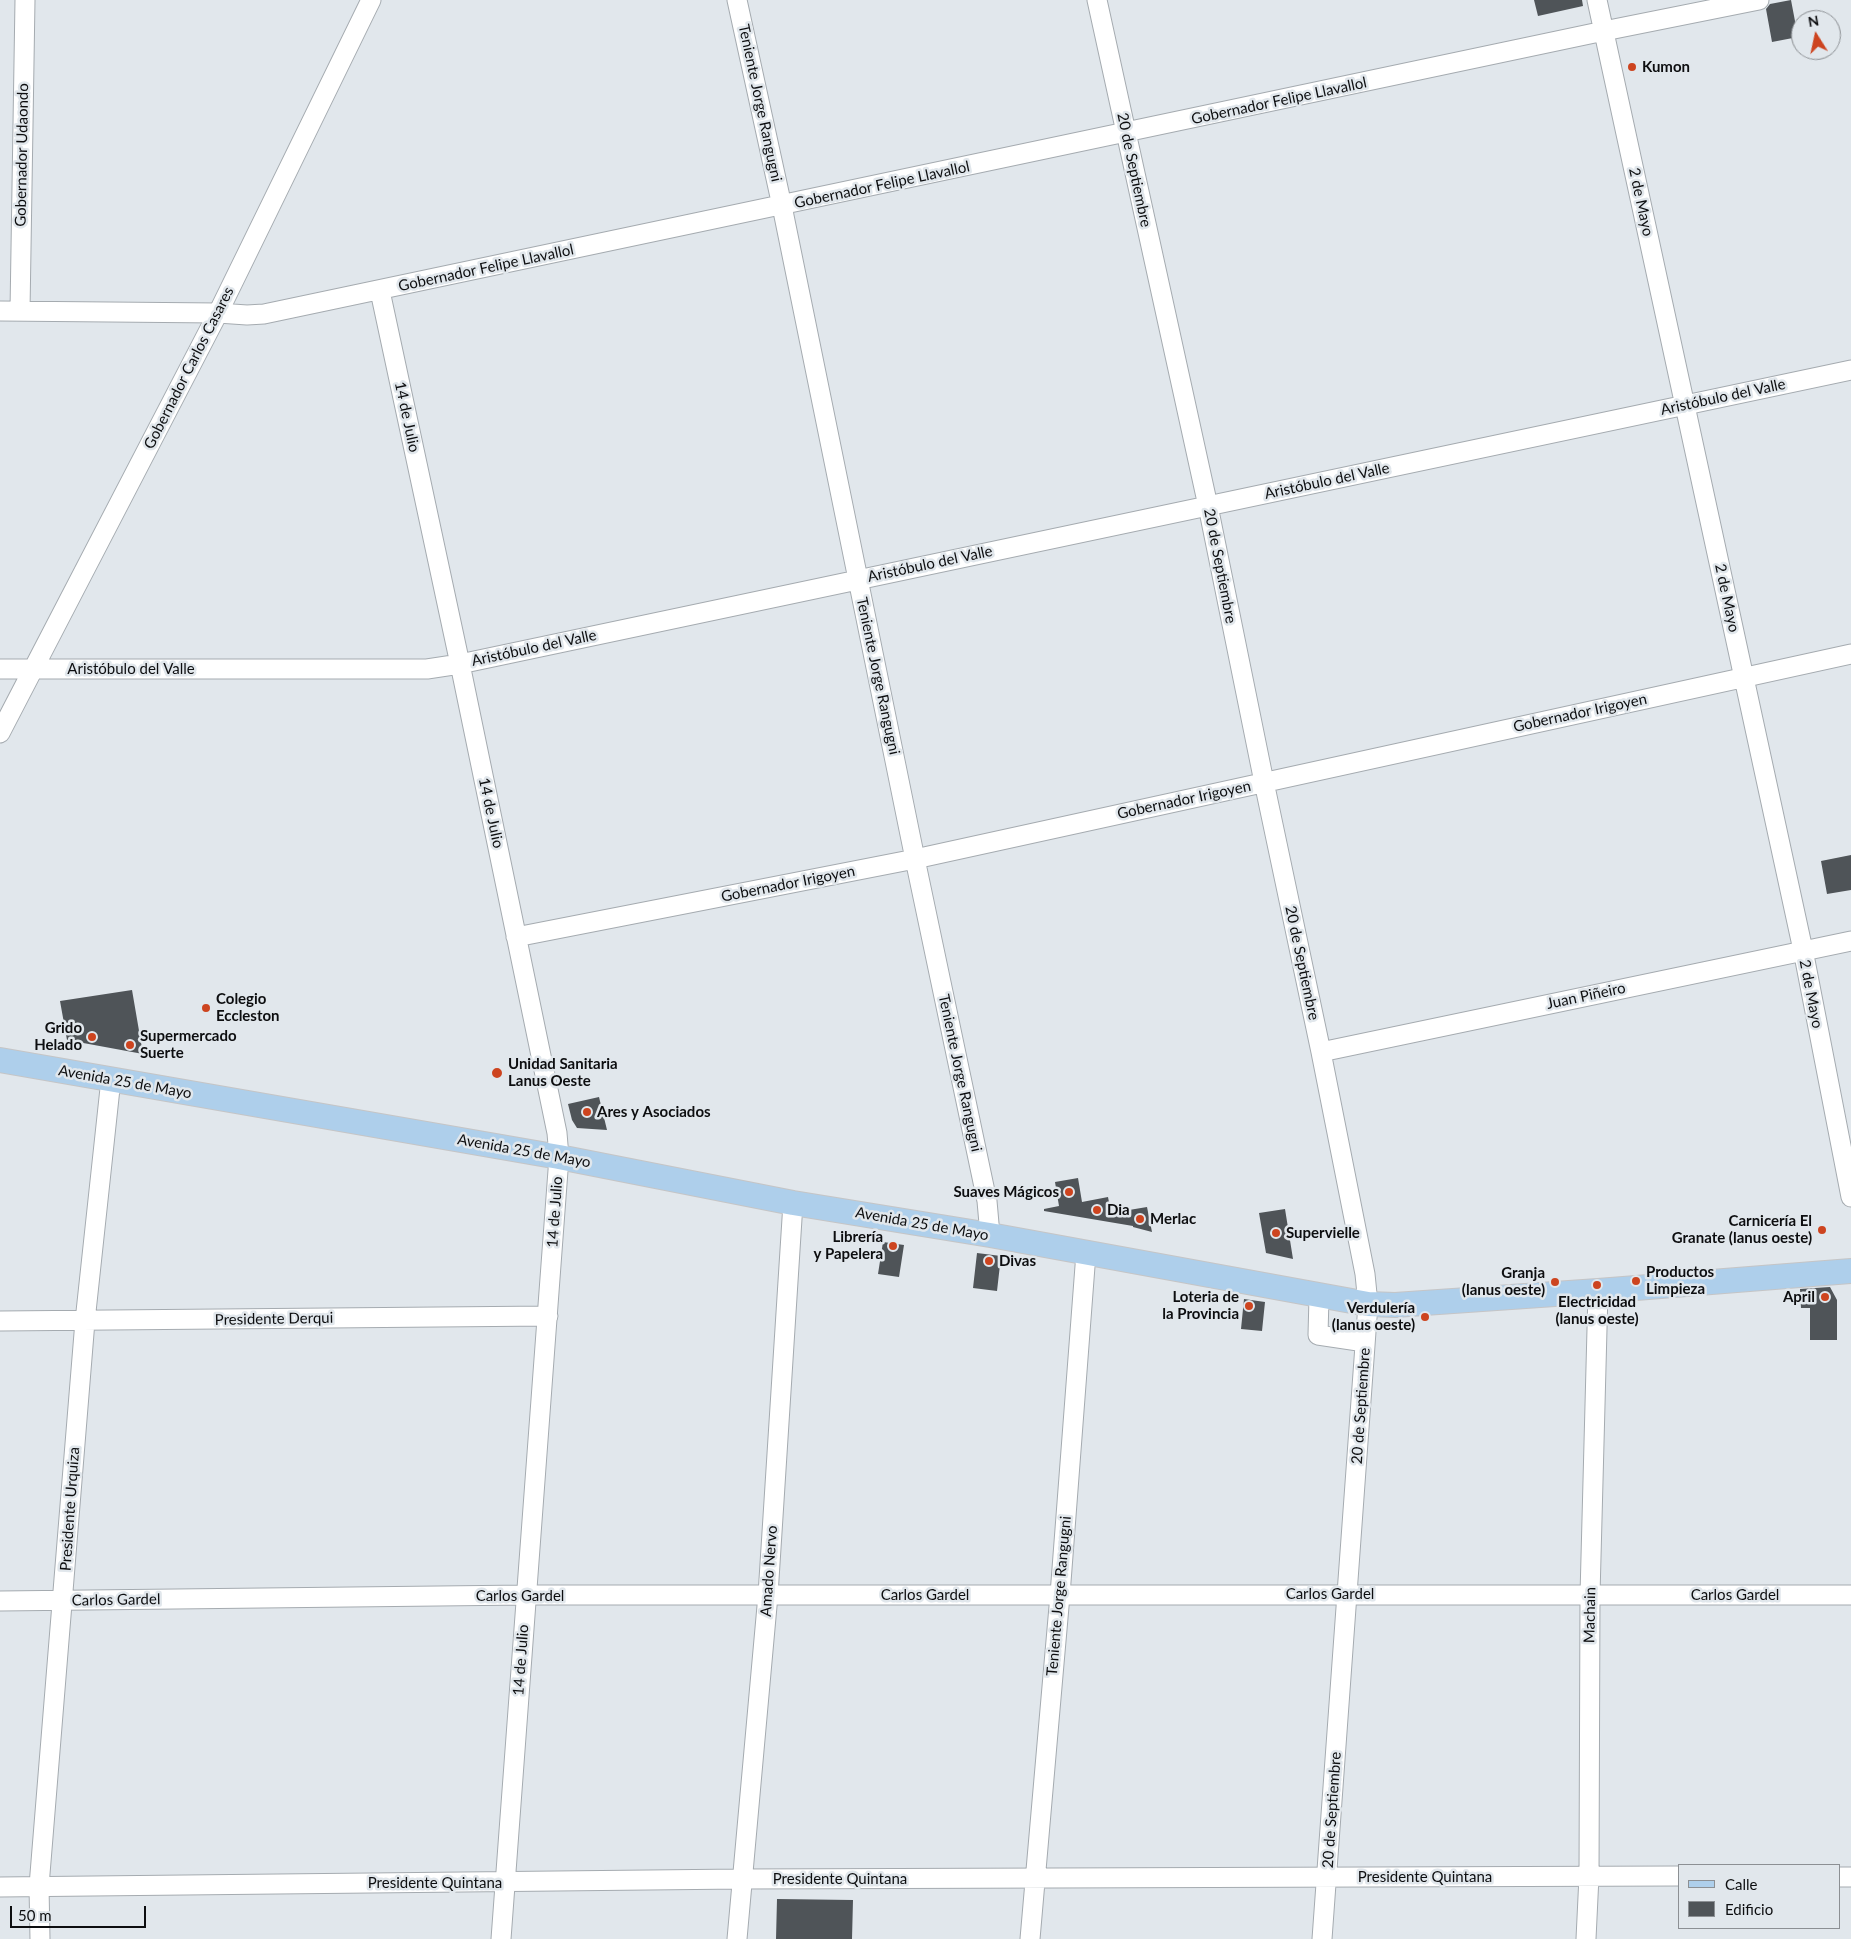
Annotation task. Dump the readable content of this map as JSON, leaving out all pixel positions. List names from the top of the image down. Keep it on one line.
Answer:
{"streets":{"main road":["Avenida 25 de Mayo"],"street":["Gobernador Felipe Llavallol","Teniente Jorge Rangugni","Gobernador Udaondo","20 de Septiembre","2 de Mayo","Gobernador Carlos Casares","Aristóbulo del Valle","14 de Julio","Gobernador Irigoyen","Juan Piñeiro","Presidente Derqui","Presidente Urquiza","Amado Nervo","Carlos Gardel","Machain","Presidente Quintana"]},"crossings":[["Gobernador Felipe Llavallol","Teniente Jorge Rangugni"],["Gobernador Felipe Llavallol","Gobernador Udaondo"],["Gobernador Felipe Llavallol","20 de Septiembre"],["Gobernador Felipe Llavallol","2 de Mayo"],["Gobernador Felipe Llavallol","Gobernador Carlos Casares"],["Gobernador Felipe Llavallol","14 de Julio"],["Teniente Jorge Rangugni","Aristóbulo del Valle"],["Teniente Jorge Rangugni","Gobernador Irigoyen"],["Teniente Jorge Rangugni","Avenida 25 de Mayo"],["Teniente Jorge Rangugni","Carlos Gardel"],["Teniente Jorge Rangugni","Presidente Quintana"],["20 de Septiembre","Aristóbulo del Valle"],["20 de Septiembre","Gobernador Irigoyen"],["20 de Septiembre","Juan Piñeiro"],["20 de Septiembre","Avenida 25 de Mayo"],["20 de Septiembre","Carlos Gardel"],["20 de Septiembre","Presidente Quintana"],["2 de Mayo","Aristóbulo del Valle"],["2 de Mayo","Gobernador Irigoyen"],["2 de Mayo","Juan Piñeiro"],["Gobernador Carlos Casares","Aristóbulo del Valle"],["Aristóbulo del Valle","14 de Julio"],["14 de Julio","Gobernador Irigoyen"],["14 de Julio","Avenida 25 de Mayo"],["14 de Julio","Presidente Derqui"],["14 de Julio","Carlos Gardel"],["14 de Julio","Presidente Quintana"],["Avenida 25 de Mayo","Presidente Urquiza"],["Avenida 25 de Mayo","Amado Nervo"],["Avenida 25 de Mayo","Machain"],["Presidente Derqui","Presidente Urquiza"],["Presidente Urquiza","Carlos Gardel"],["Presidente Urquiza","Presidente Quintana"],["Amado Nervo","Carlos Gardel"],["Amado Nervo","Presidente Quintana"],["Carlos Gardel","Machain"],["Machain","Presidente Quintana"]],"places":["Kumon","Colegio Eccleston","Grido Helado","Supermercado Suerte","Unidad Sanitaria Lanus Oeste","Ares y Asociados","Suaves Mágicos","Dia","Merlac","Carnicería El Granate (lanus oeste)","Supervielle","Librería y Papelera","Divas","Productos Limpieza","Granja (lanus oeste)","Electricidad (lanus oeste)","April","Loteria de la Provincia","Verdulería (lanus oeste)"],"legend":["Calle","Edificio"],"scale_bar":"50 m","north":"top"}
